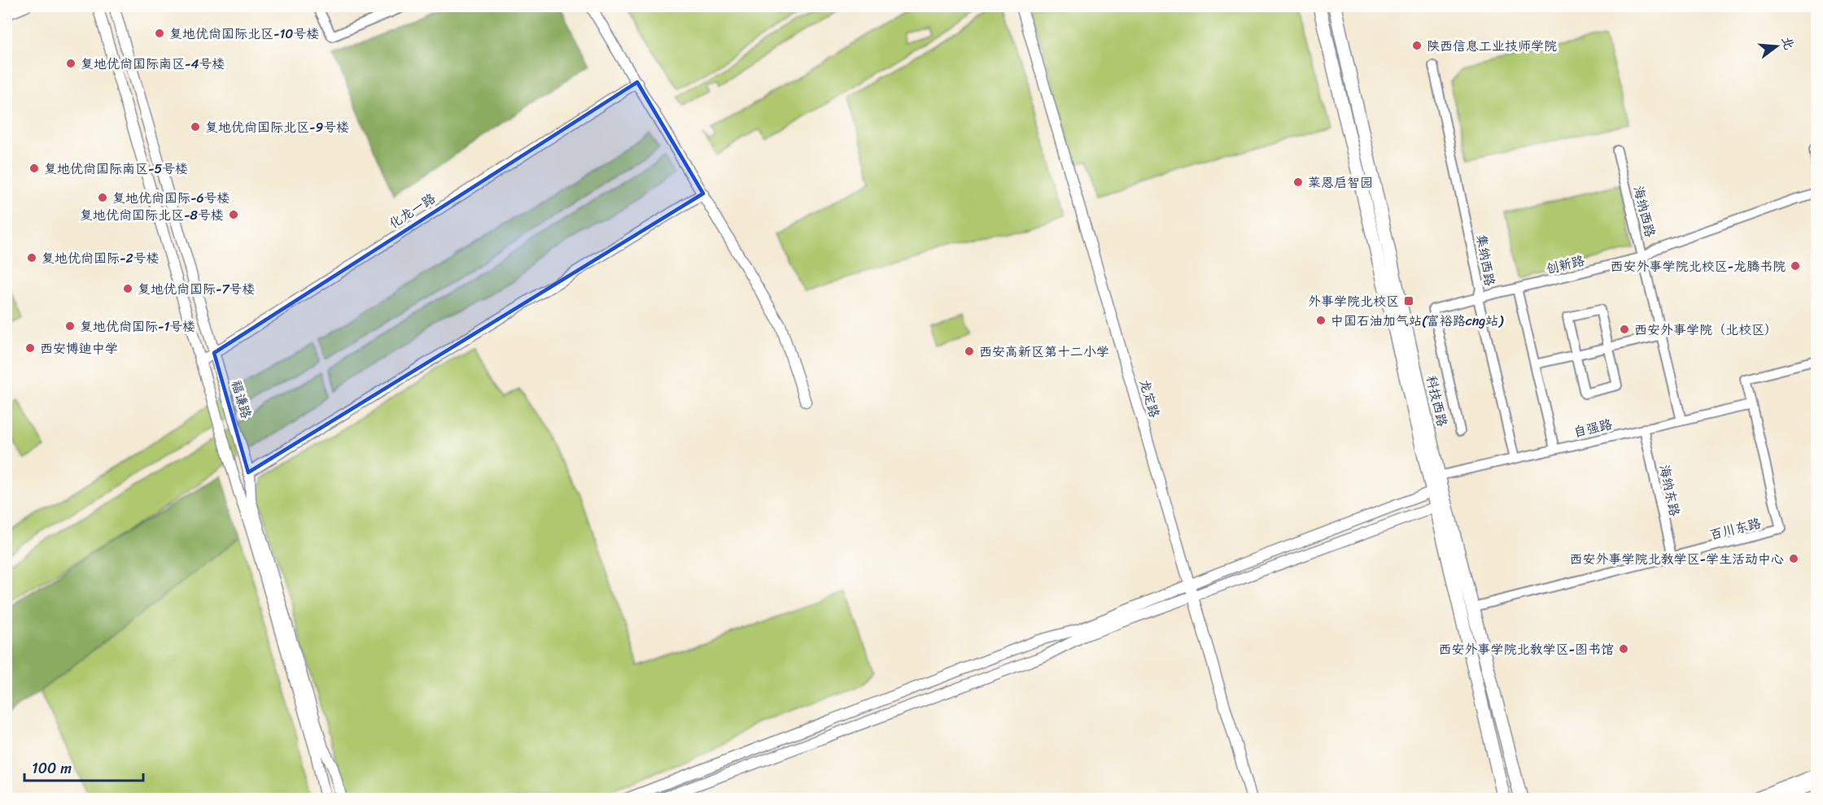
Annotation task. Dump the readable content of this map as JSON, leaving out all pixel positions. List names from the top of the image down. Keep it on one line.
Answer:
{"streets":{"main road":["科技西路"],"street":["化龙一路","海纳西路","集纳西路","创新路","龙定路","福谦路","自强路","海纳东路","百川东路"]},"crossings":[["化龙一路","福谦路"],["海纳西路","创新路"],["海纳西路","自强路"],["集纳西路","创新路"],["集纳西路","自强路"],["科技西路","自强路"],["科技西路","百川东路"],["自强路","海纳东路"],["自强路","百川东路"],["海纳东路","百川东路"]],"places":{"other":["复地优尚国际北区-10号楼","陕西信息工业技师学院","复地优尚国际南区-4号楼","复地优尚国际北区-9号楼","复地优尚国际南区-5号楼","莱恩启智园","复地优尚国际-6号楼","复地优尚国际北区-8号楼","复地优尚国际-2号楼","西安外事学院北校区-龙腾书院","复地优尚国际-7号楼","中国石油加气站(富裕路cng站)","复地优尚国际-1号楼","西安外事学院（北校区）","西安博迪中学","西安高新区第十二小学","西安外事学院北教学区-学生活动中心","西安外事学院北教学区-图书馆"],"transit":["外事学院北校区"]},"scale_bar":"100 m","north":"right"}
